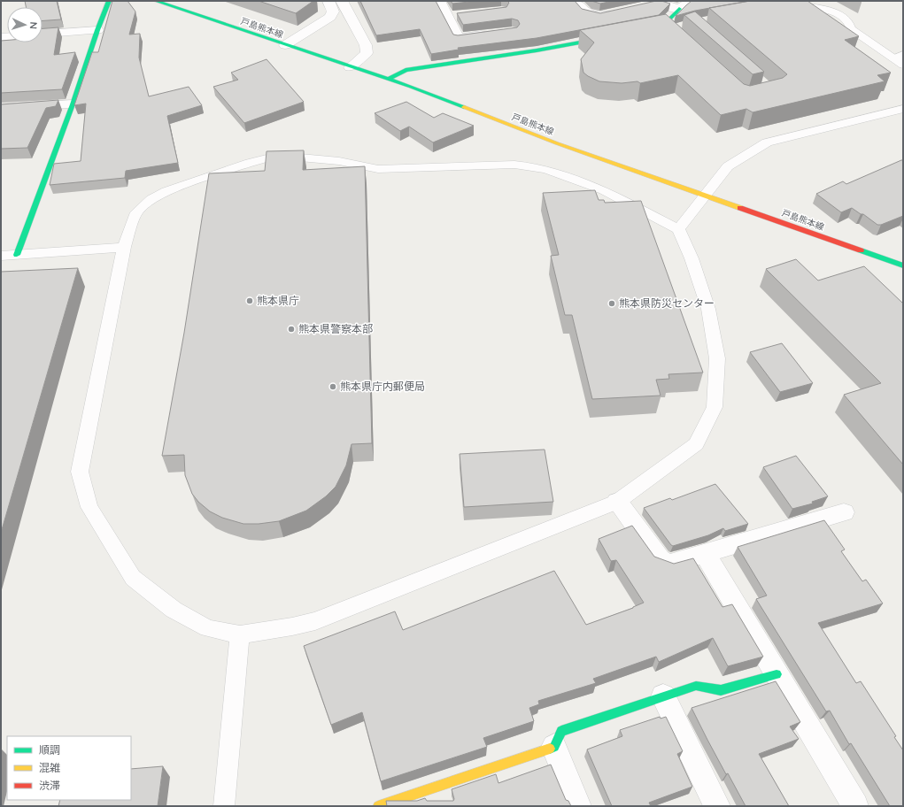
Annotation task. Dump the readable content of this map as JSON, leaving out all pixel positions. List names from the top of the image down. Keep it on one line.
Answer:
{"streets":{"street":["戸島熊本線"]},"places":["熊本県庁","熊本県防災センター","熊本県警察本部","熊本県庁内郵便局"],"legend":["順調","混雑","渋滞"],"north":"right"}
